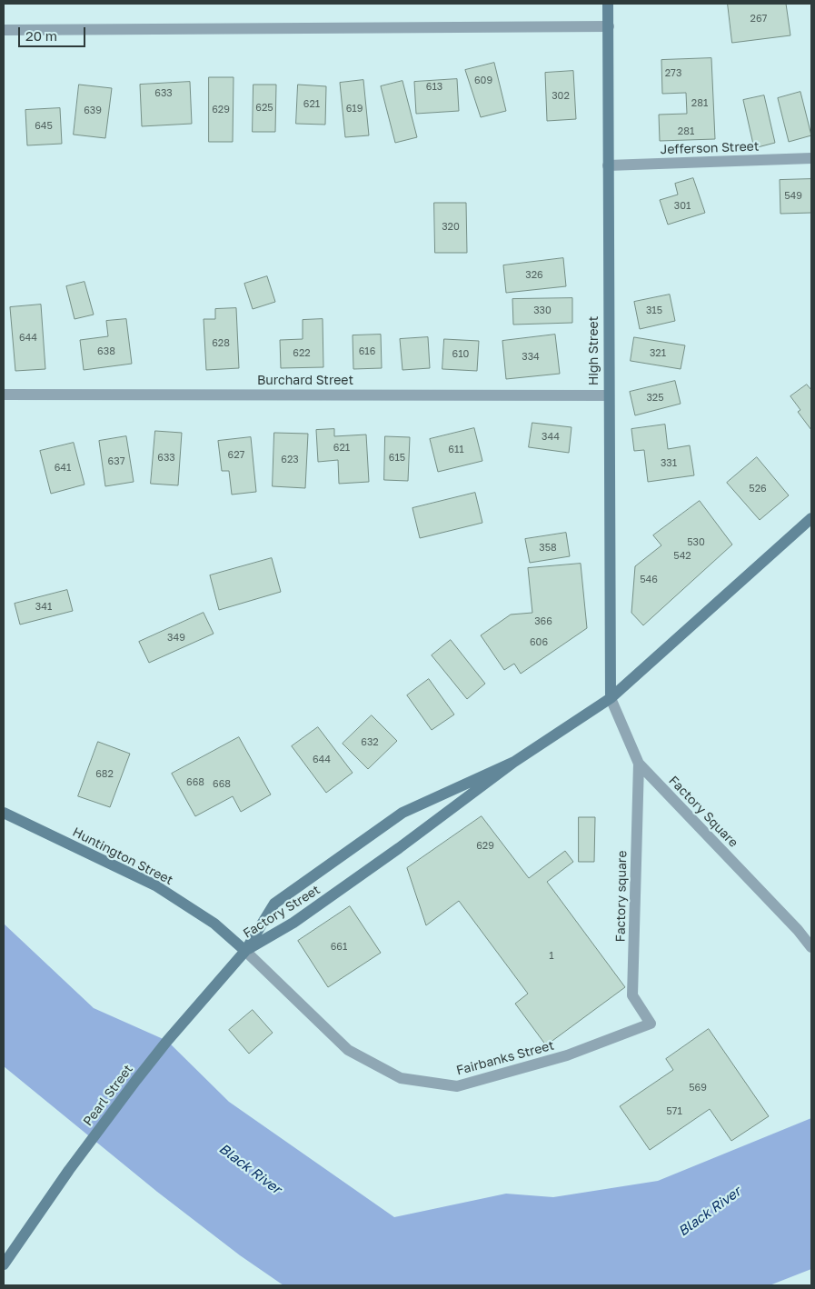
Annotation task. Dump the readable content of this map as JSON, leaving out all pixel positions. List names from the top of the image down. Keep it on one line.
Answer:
{"streets":{"main road":["High Street","Huntington Street","Factory Street","Pearl Street"],"street":["Jefferson Street","Burchard Street","Factory Square","Factory square","Fairbanks Street"]},"crossings":[["Jefferson Street","High Street"],["High Street","Burchard Street"],["High Street","Factory Square"],["High Street","Factory Street"],["Factory Square","Factory square"],["Factory Square","Factory Street"],["Huntington Street","Factory Street"],["Huntington Street","Fairbanks Street"],["Huntington Street","Pearl Street"],["Factory square","Fairbanks Street"],["Factory Street","Fairbanks Street"],["Factory Street","Pearl Street"],["Fairbanks Street","Pearl Street"]],"water":["Black River"],"house_numbers":["267","273","609","613","633","302","281","621","625","619","629","639","645","281","549","301","320","326","330","315","644","628","638","616","622","321","610","334","325","344","621","611","627","633","615","623","637","331","641","526","530","358","542","546","341","366","349","606","632","644","682","668","668","629","661","1","569","571"],"scale_bar":"20 m"}
